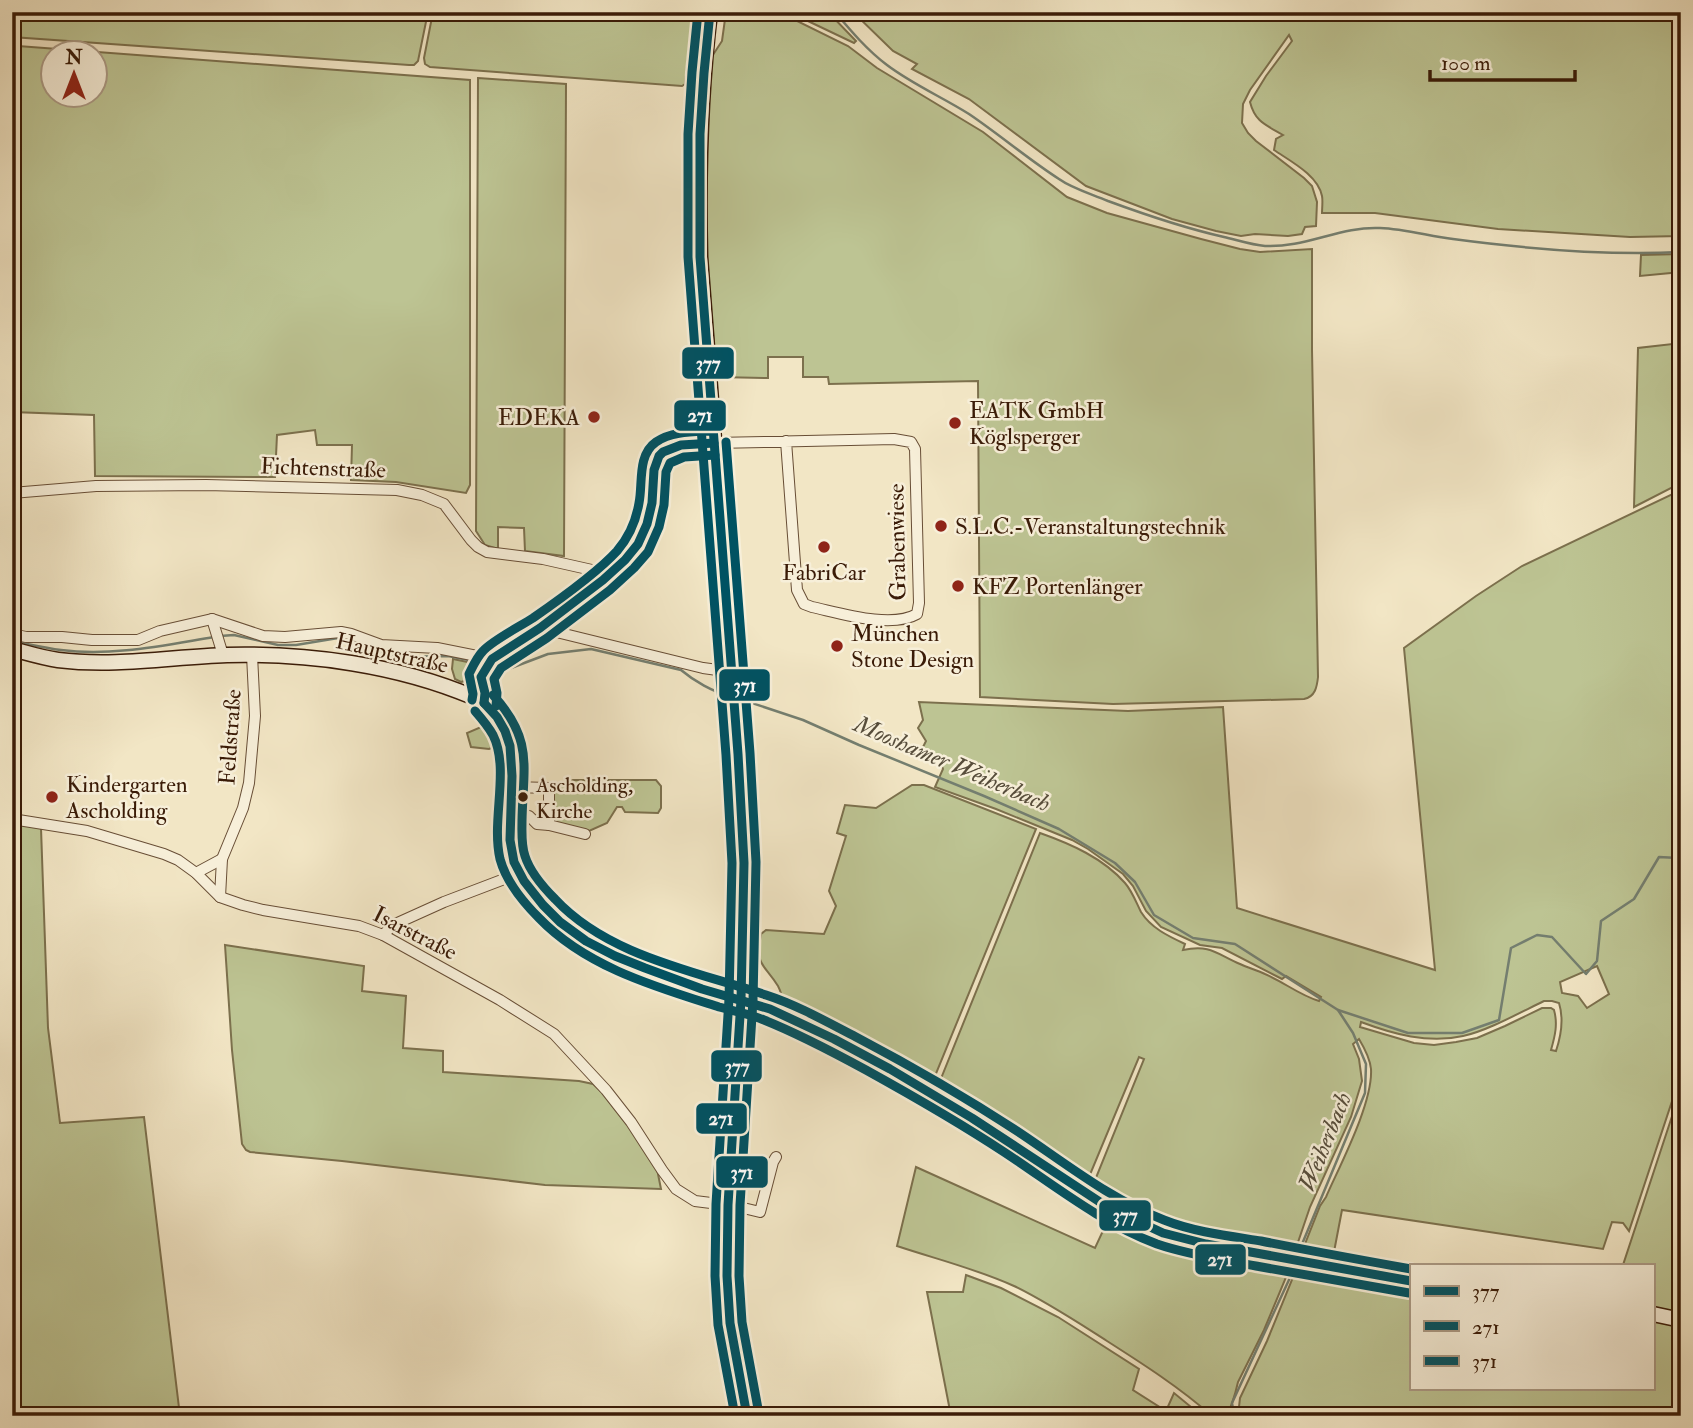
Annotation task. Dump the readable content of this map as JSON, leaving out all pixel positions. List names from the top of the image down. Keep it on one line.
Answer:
{"streets":{"main road":["Hauptstraße"],"street":["Fichtenstraße","Grabenwiese","Feldstraße","Isarstraße"]},"crossings":[["Fichtenstraße","Grabenwiese"],["Hauptstraße","Feldstraße"],["Feldstraße","Isarstraße"]],"water":["Mooshamer Weiherbach","Weiherbach"],"places":["EDEKA","EATK GmbH Köglsperger","S.L.C.-Veranstaltungstechnik","FabriCar","KFZ Portenlänger","München Stone Design","Kindergarten Ascholding","Ascholding, Kirche"],"lines":["transit line 377","transit line 271","transit line 371"],"legend":["377","271","371"],"scale_bar":"100 m","north":"top"}
